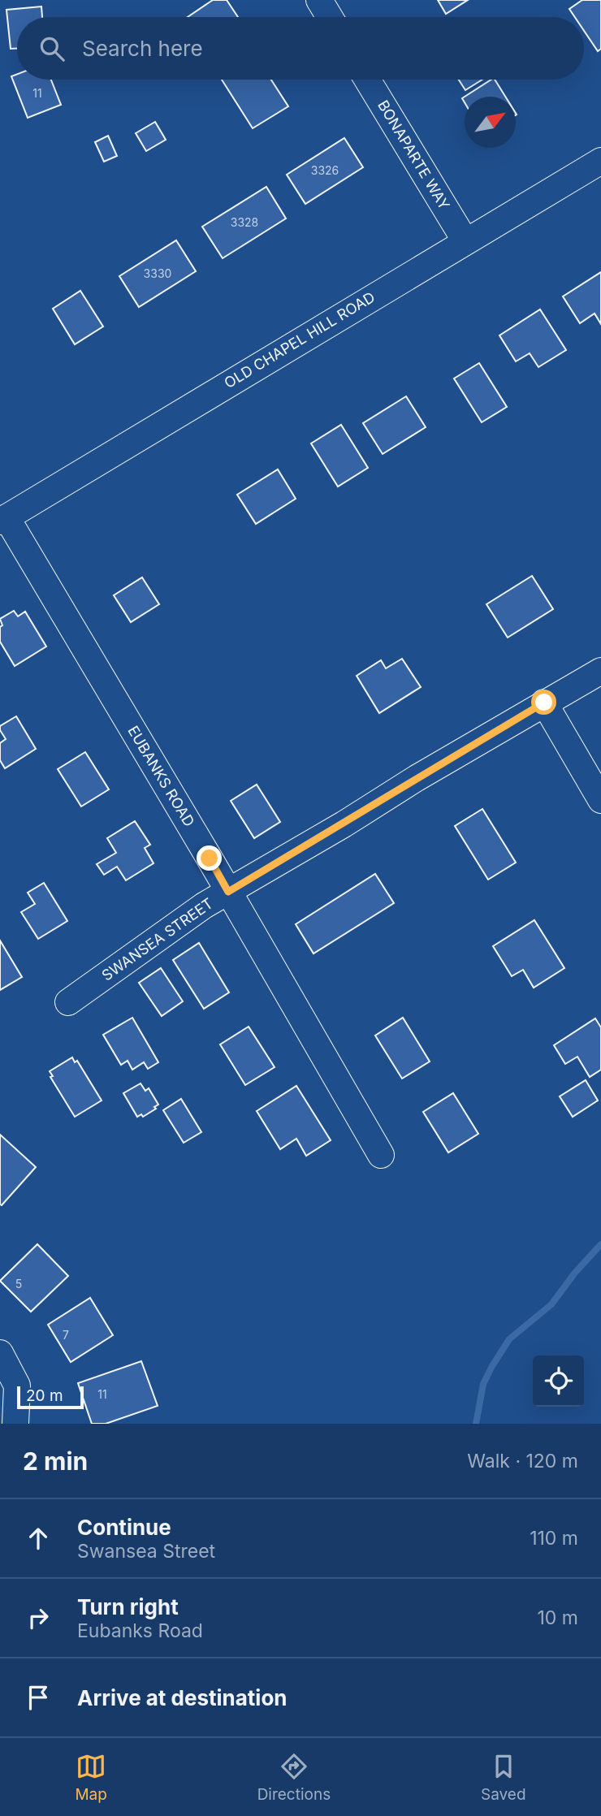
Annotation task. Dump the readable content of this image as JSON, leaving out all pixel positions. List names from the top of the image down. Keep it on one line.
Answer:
{"streets":{"street":["BONAPARTE WAY","OLD CHAPEL HILL ROAD","EUBANKS ROAD","SWANSEA STREET"]},"crossings":[["BONAPARTE WAY","OLD CHAPEL HILL ROAD"],["OLD CHAPEL HILL ROAD","EUBANKS ROAD"],["EUBANKS ROAD","SWANSEA STREET"]],"house_numbers":["11","3326","3328","3330","5","7","11"],"scale_bar":"20 m","north":"top right","page":{"search":"Search here","scale":"20 m","heading":["2 min","Walk · 120 m"],"list":[["Continue","Swansea Street","110 m"],["Turn right","Eubanks Road","10 m"],"Arrive at destination"],"nav":["Map","Directions","Saved"]}}
